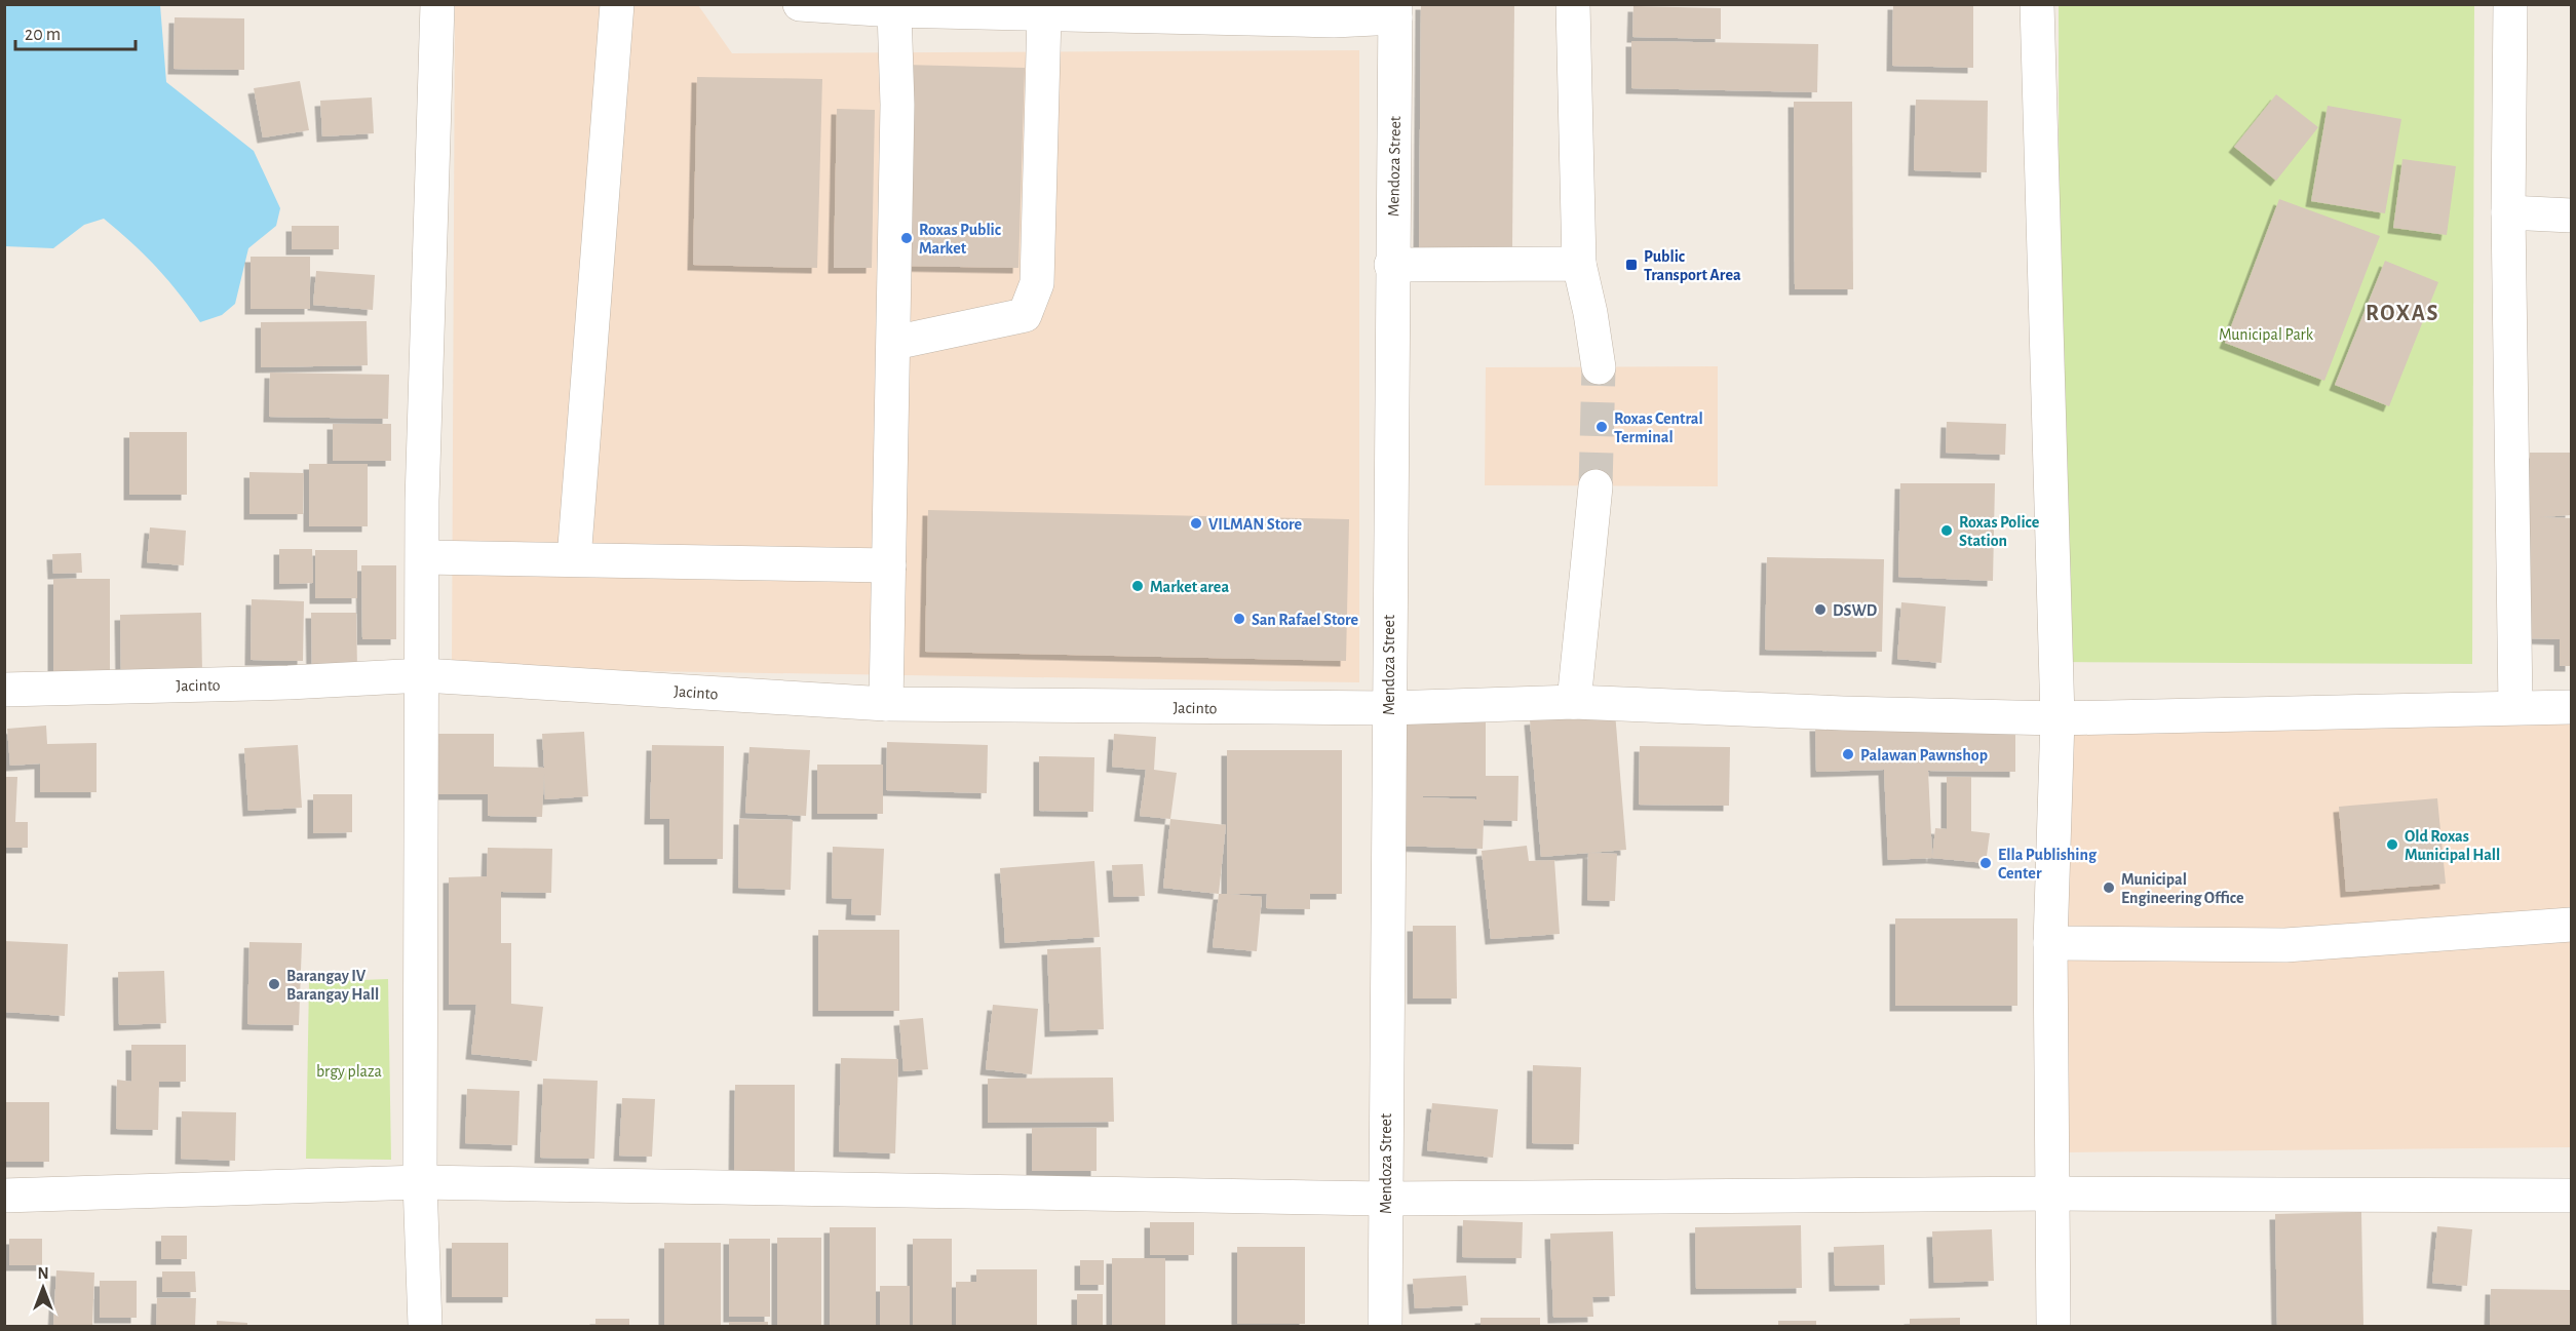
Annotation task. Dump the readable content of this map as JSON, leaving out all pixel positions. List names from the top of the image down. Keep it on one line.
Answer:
{"streets":{"street":["Mendoza Street","Jacinto"]},"crossings":[["Mendoza Street","Jacinto"]],"districts":["ROXAS"],"parks":["Municipal Park","brgy plaza"],"places":{"other":["Roxas Public Market","Roxas Central Terminal","VILMAN Store","Roxas Police Station","Market area","DSWD","San Rafael Store","Palawan Pawnshop","Old Roxas Municipal Hall","Ella Publishing Center","Municipal Engineering Office","Barangay IV Barangay Hall"],"transit":["Public Transport Area"]},"scale_bar":"20 m","north":"top"}
